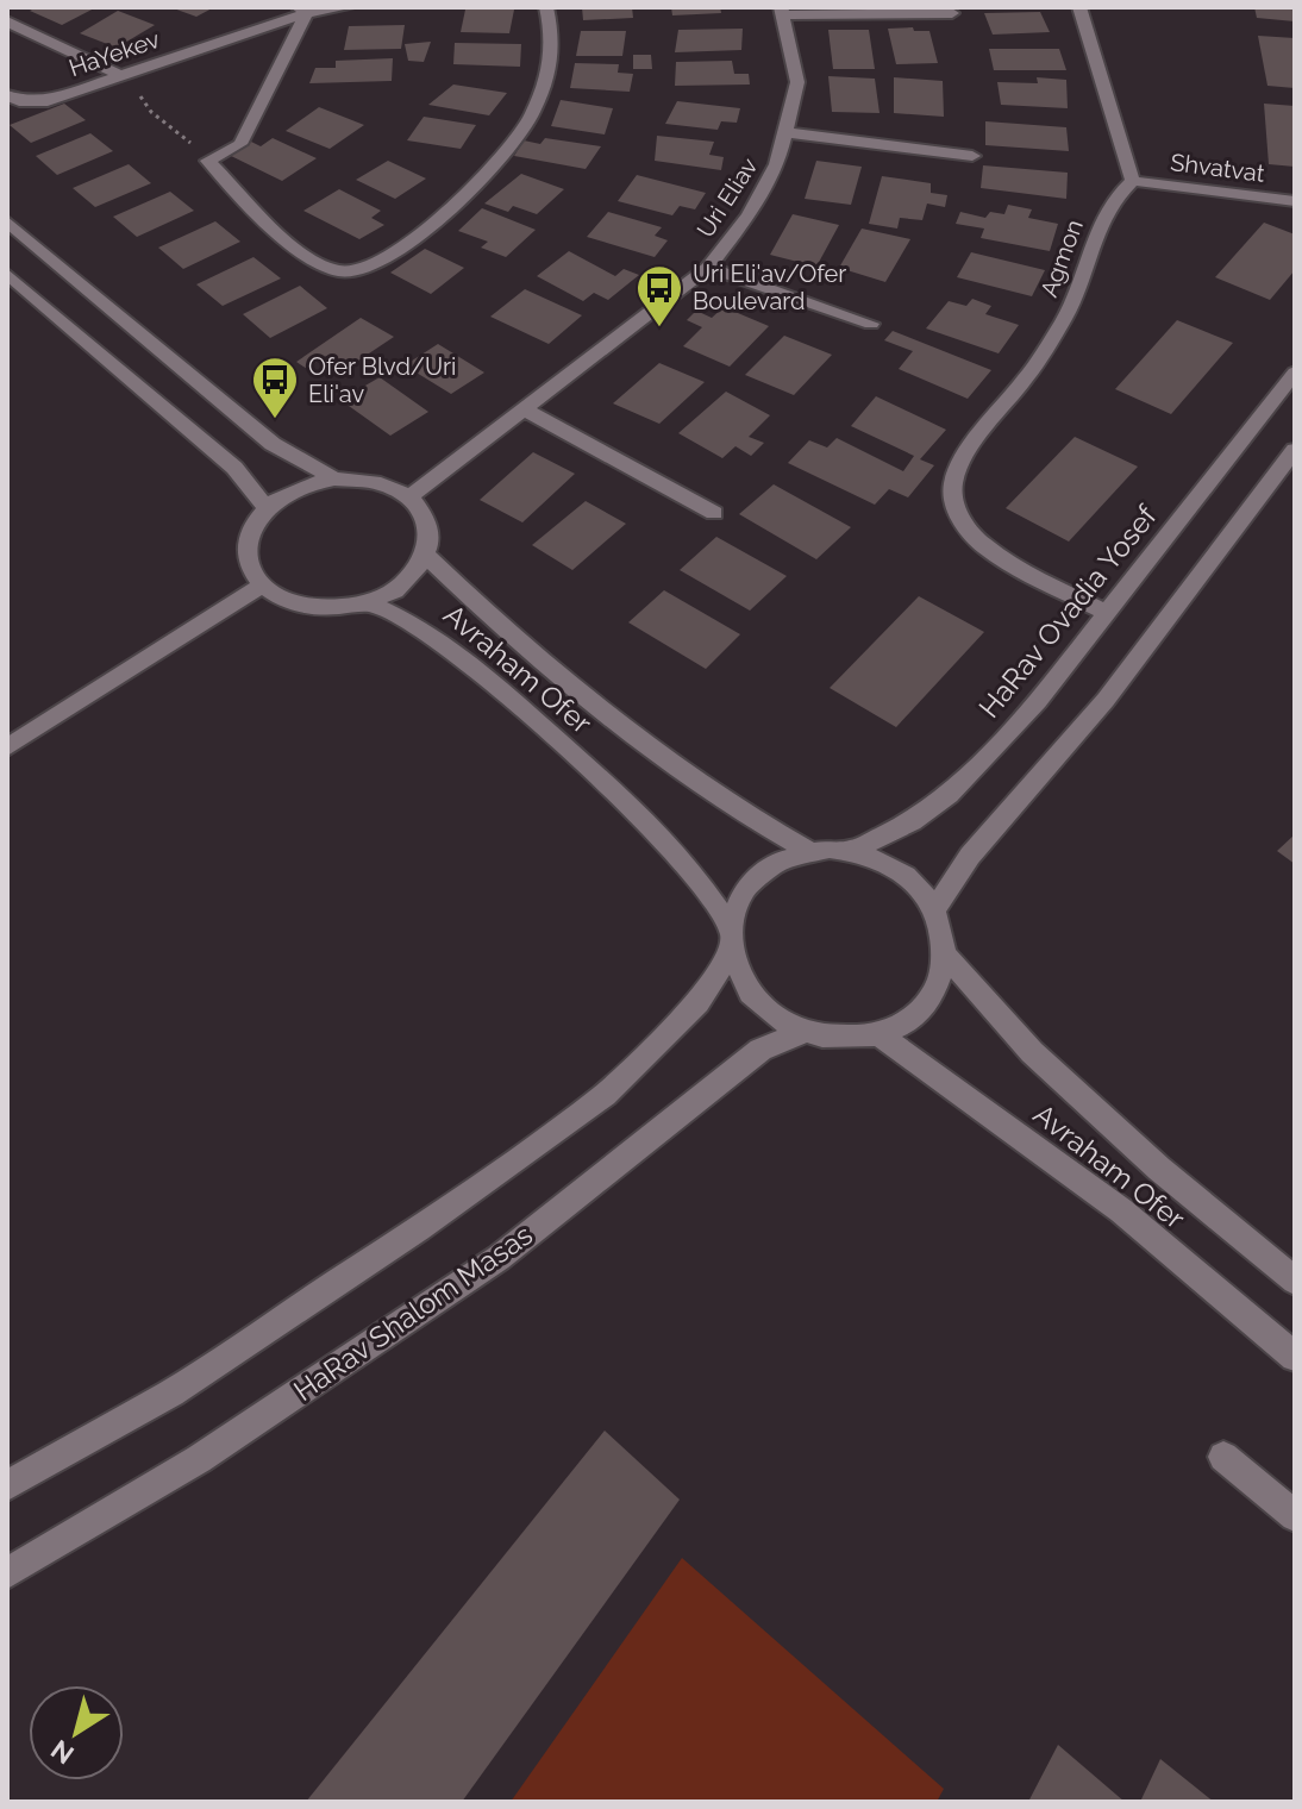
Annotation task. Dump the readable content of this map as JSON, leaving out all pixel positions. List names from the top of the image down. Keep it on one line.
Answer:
{"streets":{"street":["HaYekev","Shvatvat","Uri Eliav","Agmon","HaRav Ovadia Yosef","Avraham Ofer","HaRav Shalom Masas"]},"crossings":[["Shvatvat","Agmon"],["Uri Eliav","Avraham Ofer"],["Agmon","HaRav Ovadia Yosef"],["HaRav Ovadia Yosef","Avraham Ofer"],["HaRav Ovadia Yosef","HaRav Shalom Masas"],["Avraham Ofer","HaRav Shalom Masas"]],"places":{"bus stop":["Uri Eli'av/Ofer Boulevard","Ofer Blvd/Uri Eli'av"]},"north":"bottom left"}
